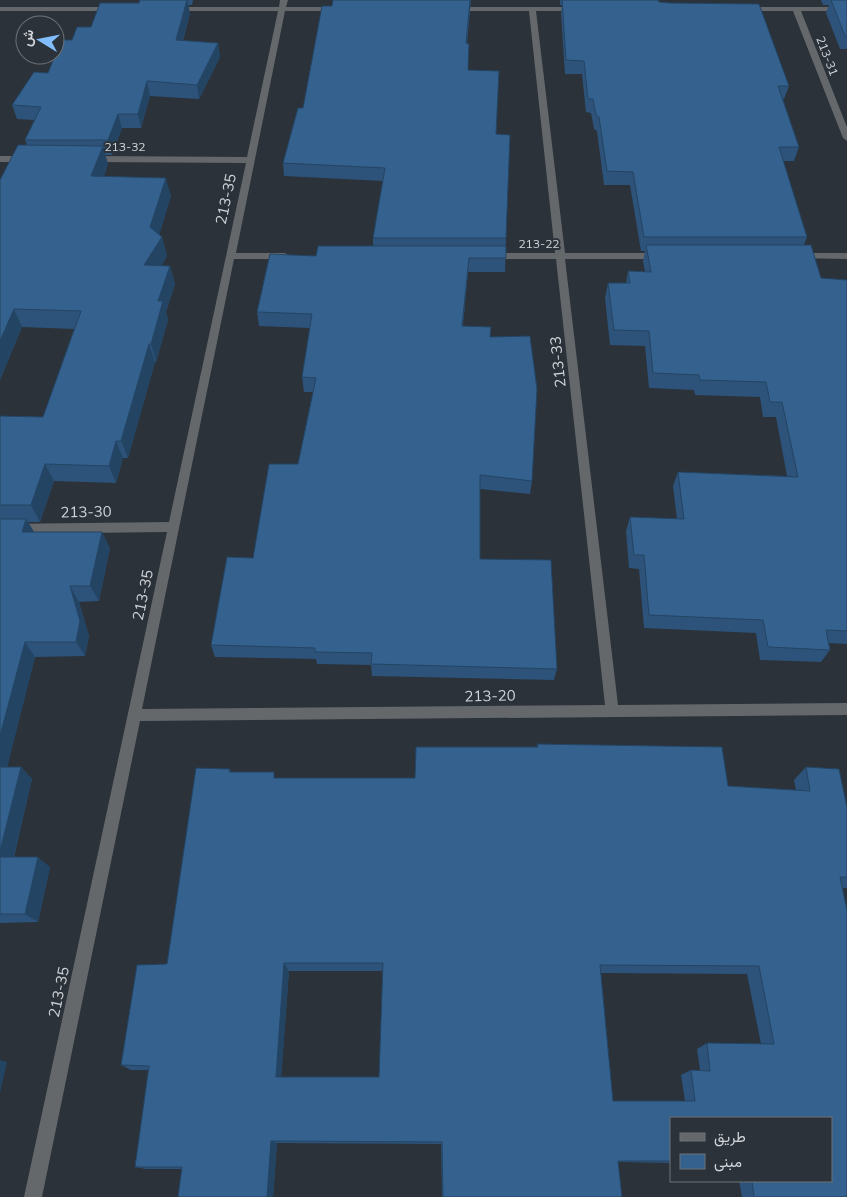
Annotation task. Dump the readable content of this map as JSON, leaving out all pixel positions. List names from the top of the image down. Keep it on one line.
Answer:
{"streets":{"street":["213-31","213-32","213-35","213-22","213-33","213-30","213-20"]},"crossings":[["213-32","213-35"],["213-35","213-30"],["213-35","213-20"],["213-22","213-33"],["213-33","213-20"]],"legend":["طريق","مبنى"],"north":"left"}
